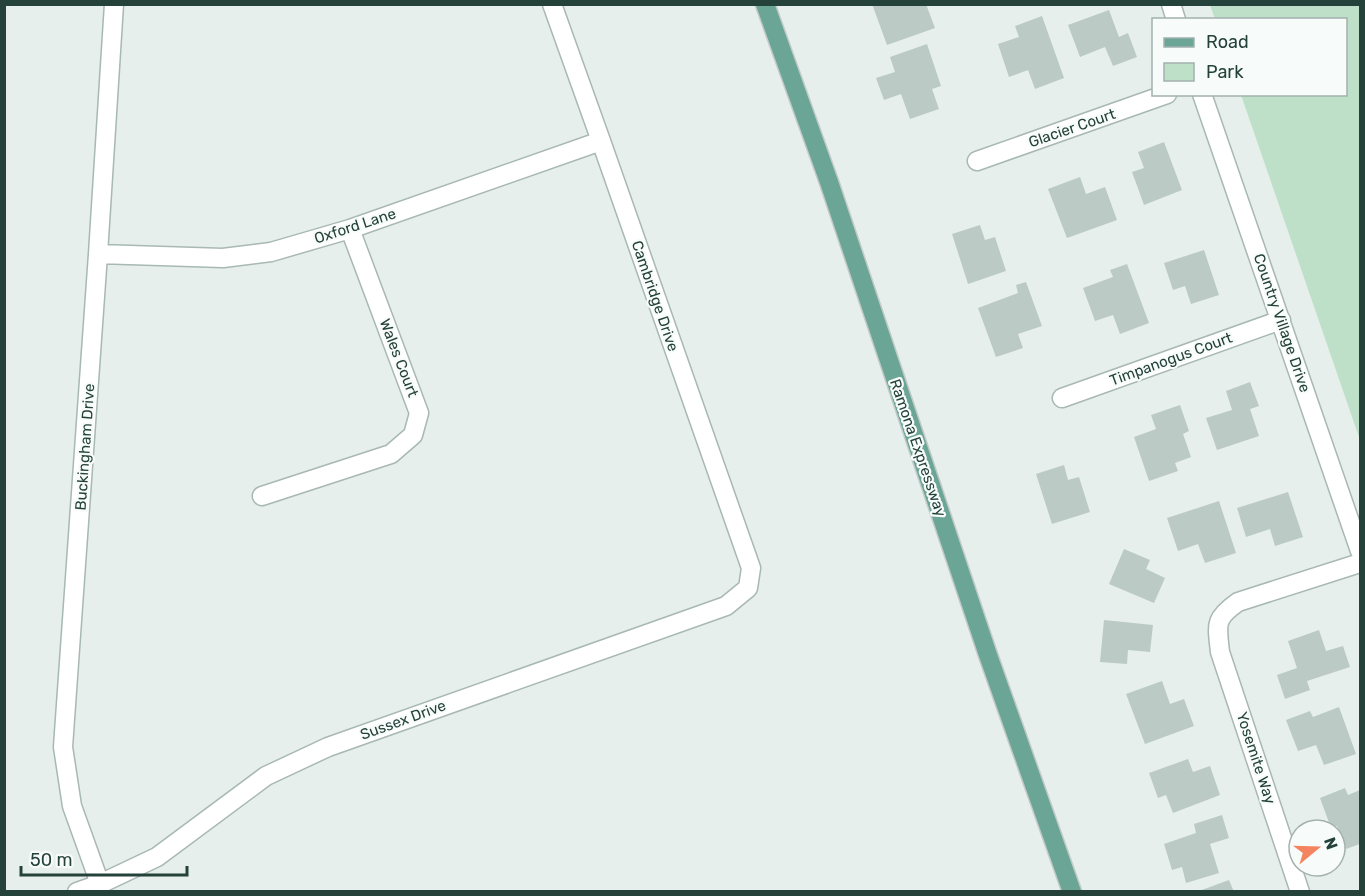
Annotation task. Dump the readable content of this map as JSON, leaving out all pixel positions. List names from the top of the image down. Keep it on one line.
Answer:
{"streets":{"main road":["Ramona Expressway"],"street":["Glacier Court","Oxford Lane","Cambridge Drive","Country Village Drive","Wales Court","Timpanogus Court","Buckingham Drive","Sussex Drive","Yosemite Way"]},"crossings":[["Oxford Lane","Cambridge Drive"],["Oxford Lane","Wales Court"],["Oxford Lane","Buckingham Drive"],["Cambridge Drive","Sussex Drive"],["Country Village Drive","Timpanogus Court"],["Buckingham Drive","Sussex Drive"]],"legend":["Road","Park"],"scale_bar":"50 m","north":"right"}
